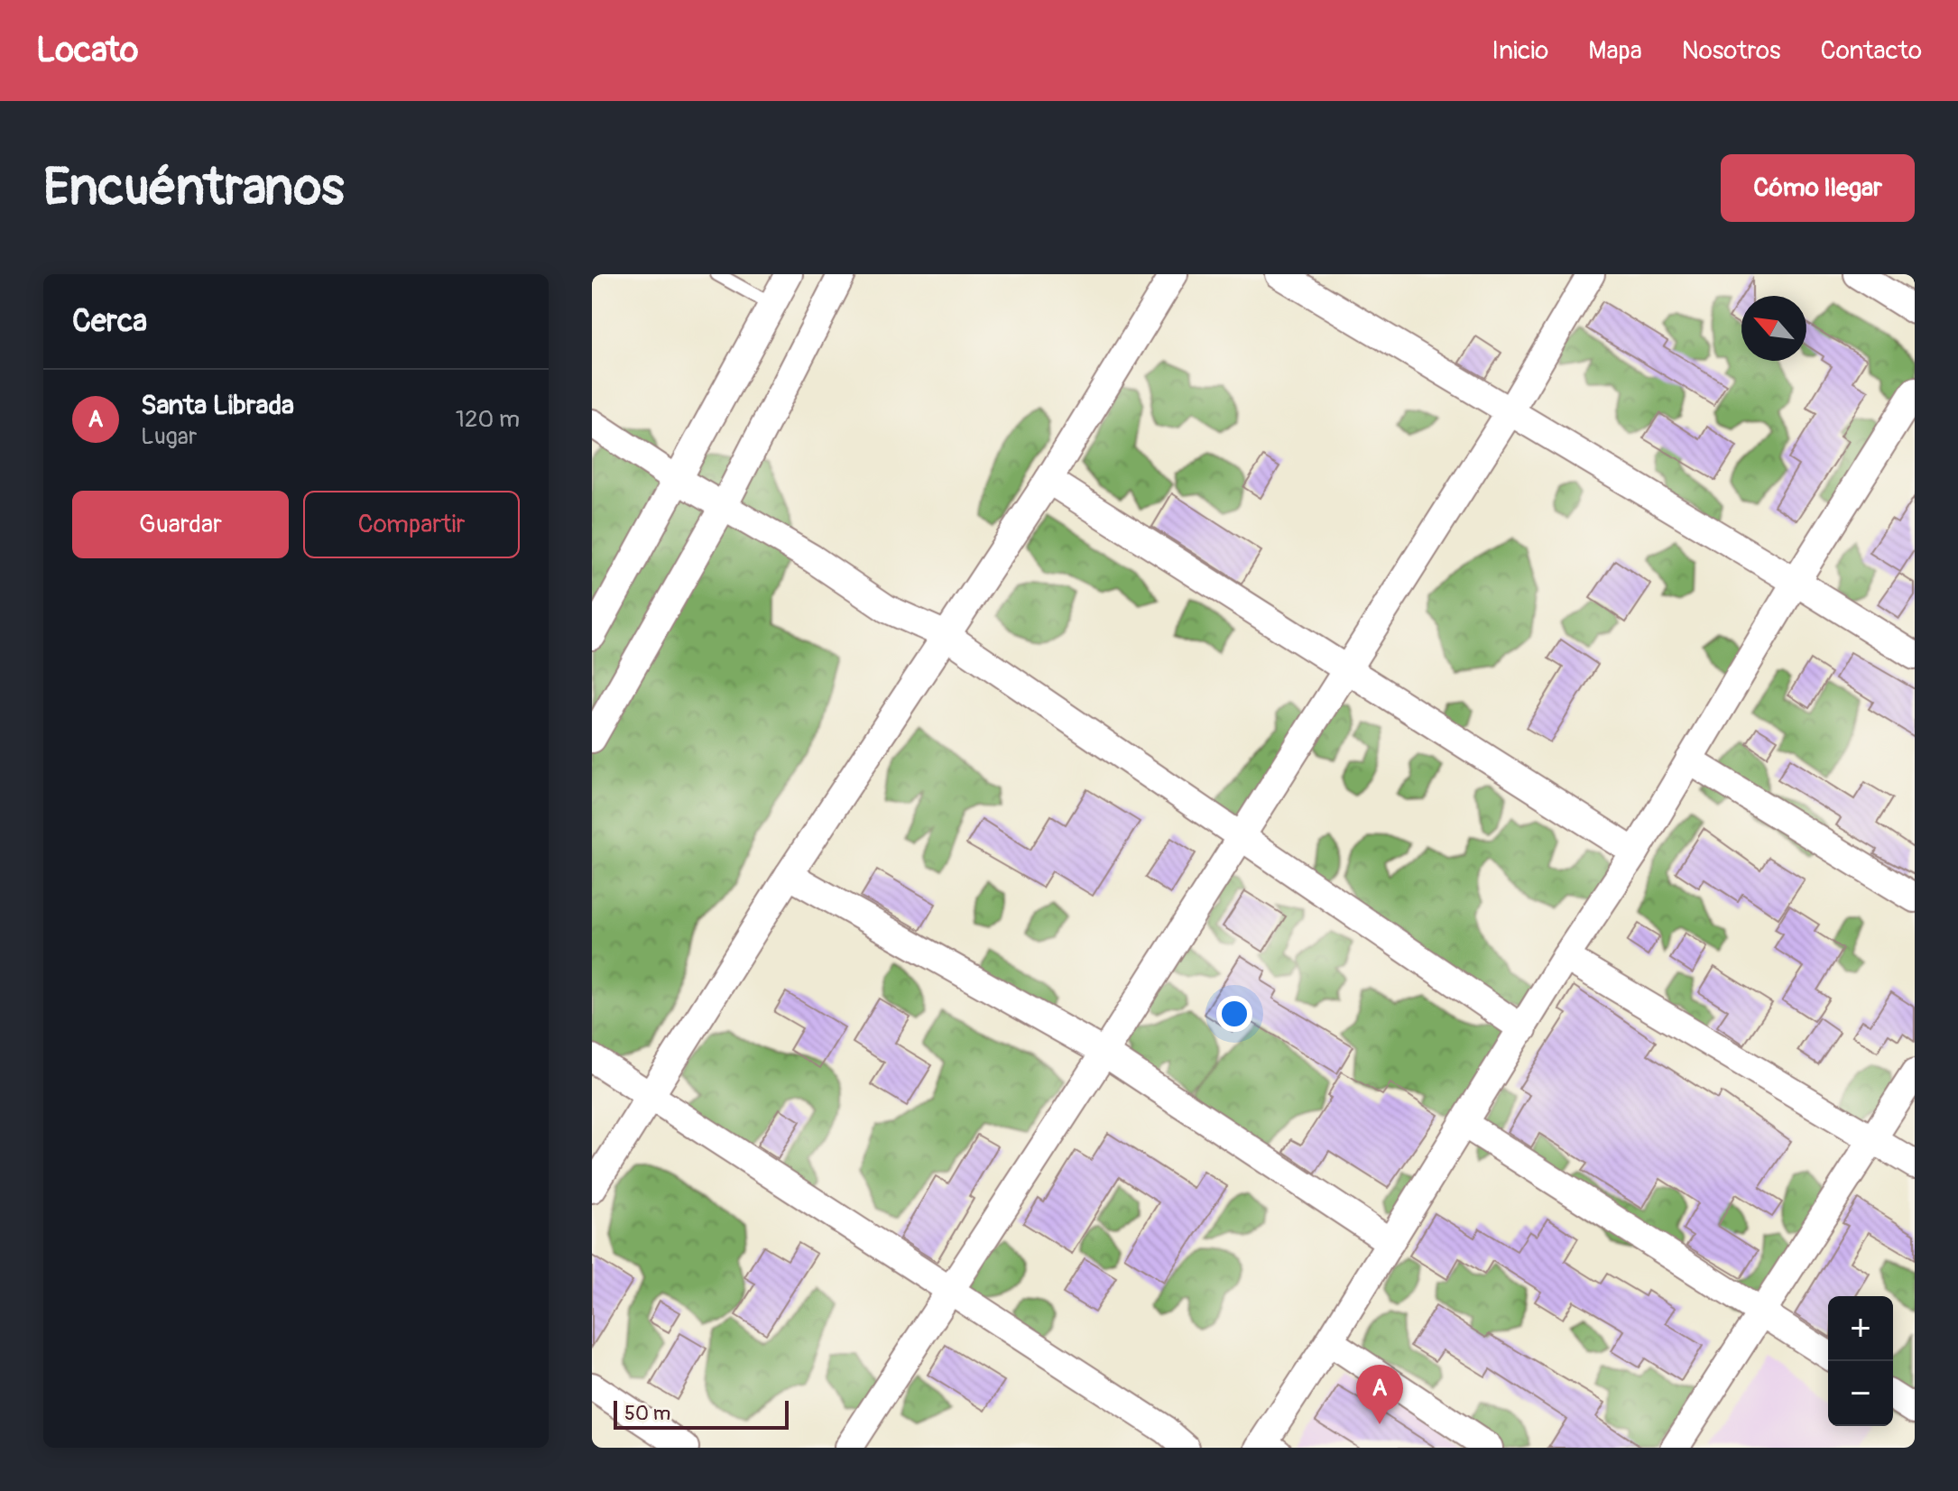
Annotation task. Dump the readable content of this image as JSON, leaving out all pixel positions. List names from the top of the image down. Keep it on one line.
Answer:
{"scale_bar":"50 m","north":"top left","page":{"header":"Locato","nav":["Inicio","Mapa","Nosotros","Contacto"],"buttons":["Cómo llegar",["Guardar","Compartir"]],"title":"Encuéntranos","heading":"Cerca","list":[{"mark":"A","name":"Santa Librada","note":"Lugar","value":"120 m"}],"map_buttons":["+","−"],"pins":"A","scale":"50 m"}}
